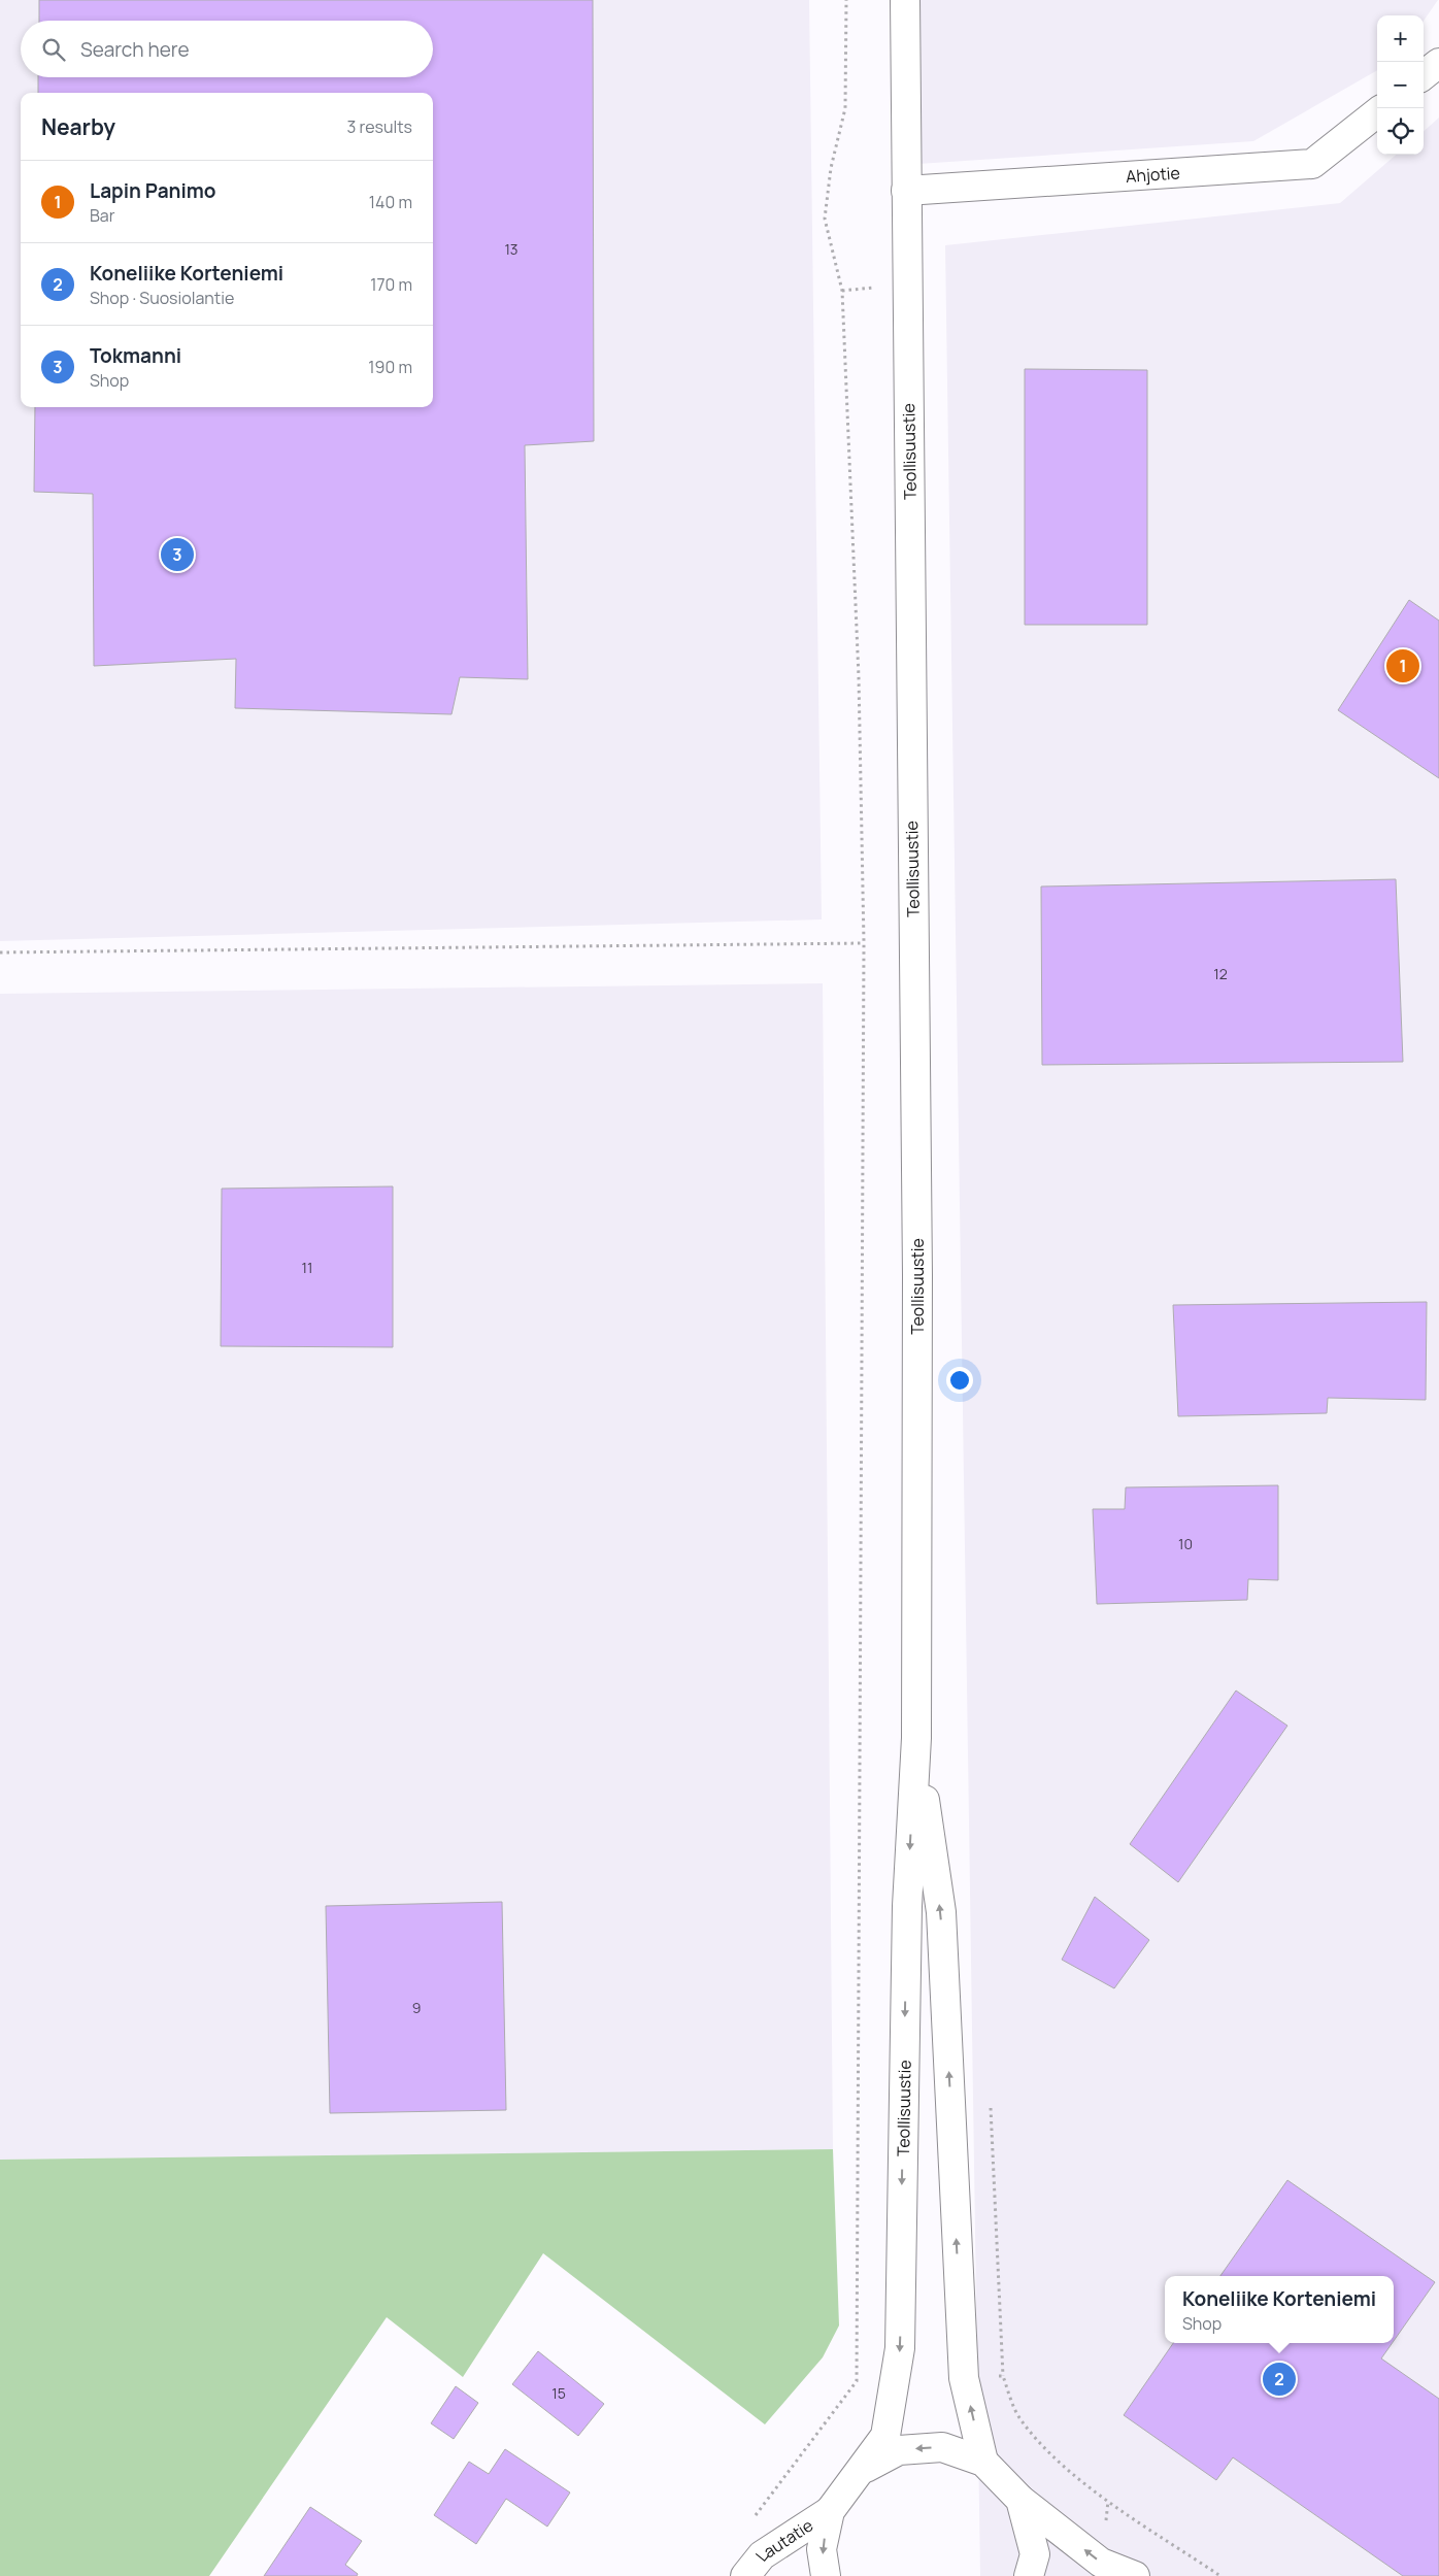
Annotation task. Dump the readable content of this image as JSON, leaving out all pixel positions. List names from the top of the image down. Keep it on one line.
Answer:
{"streets":{"street":["Ahjotie","Teollisuustie","Lautatie"]},"crossings":[["Ahjotie","Teollisuustie"],["Teollisuustie","Lautatie"]],"house_numbers":["13","12","11","10","9","15"],"page":{"map_buttons":["+","−"],"search":"Search here","heading":["Nearby","3 results"],"list":[{"mark":"1","name":"Lapin Panimo","note":"Bar","value":"140 m"},{"mark":"2","name":"Koneliike Korteniemi","note":"Shop · Suosiolantie","value":"170 m"},{"mark":"3","name":"Tokmanni","note":"Shop","value":"190 m"}],"pins":["3","1","2"],"popup":["Koneliike Korteniemi","Shop"]}}
